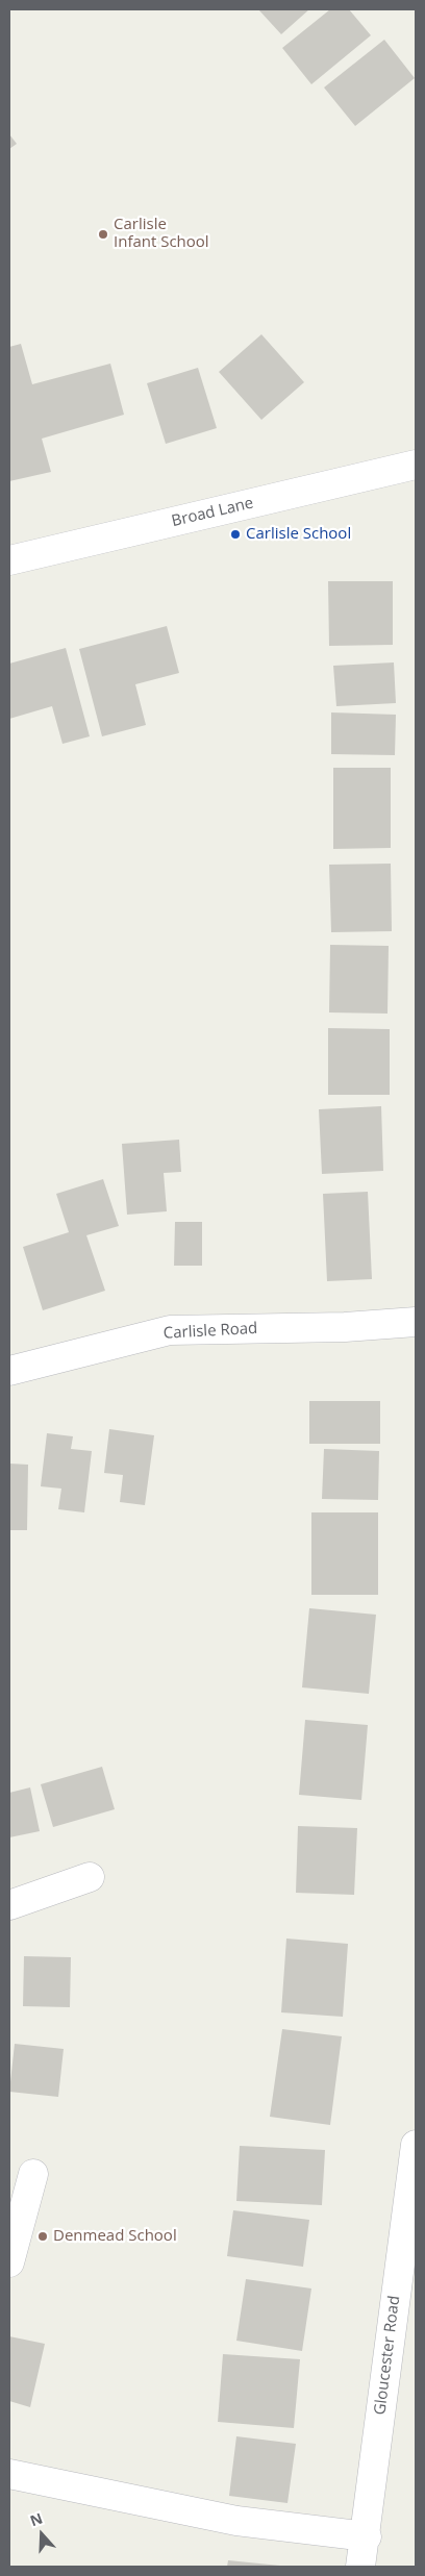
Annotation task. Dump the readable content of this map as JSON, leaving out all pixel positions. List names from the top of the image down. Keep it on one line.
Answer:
{"streets":{"street":["Broad Lane","Carlisle Road","Gloucester Road"]},"places":["Carlisle Infant School","Carlisle School","Denmead School"],"north":"top"}
